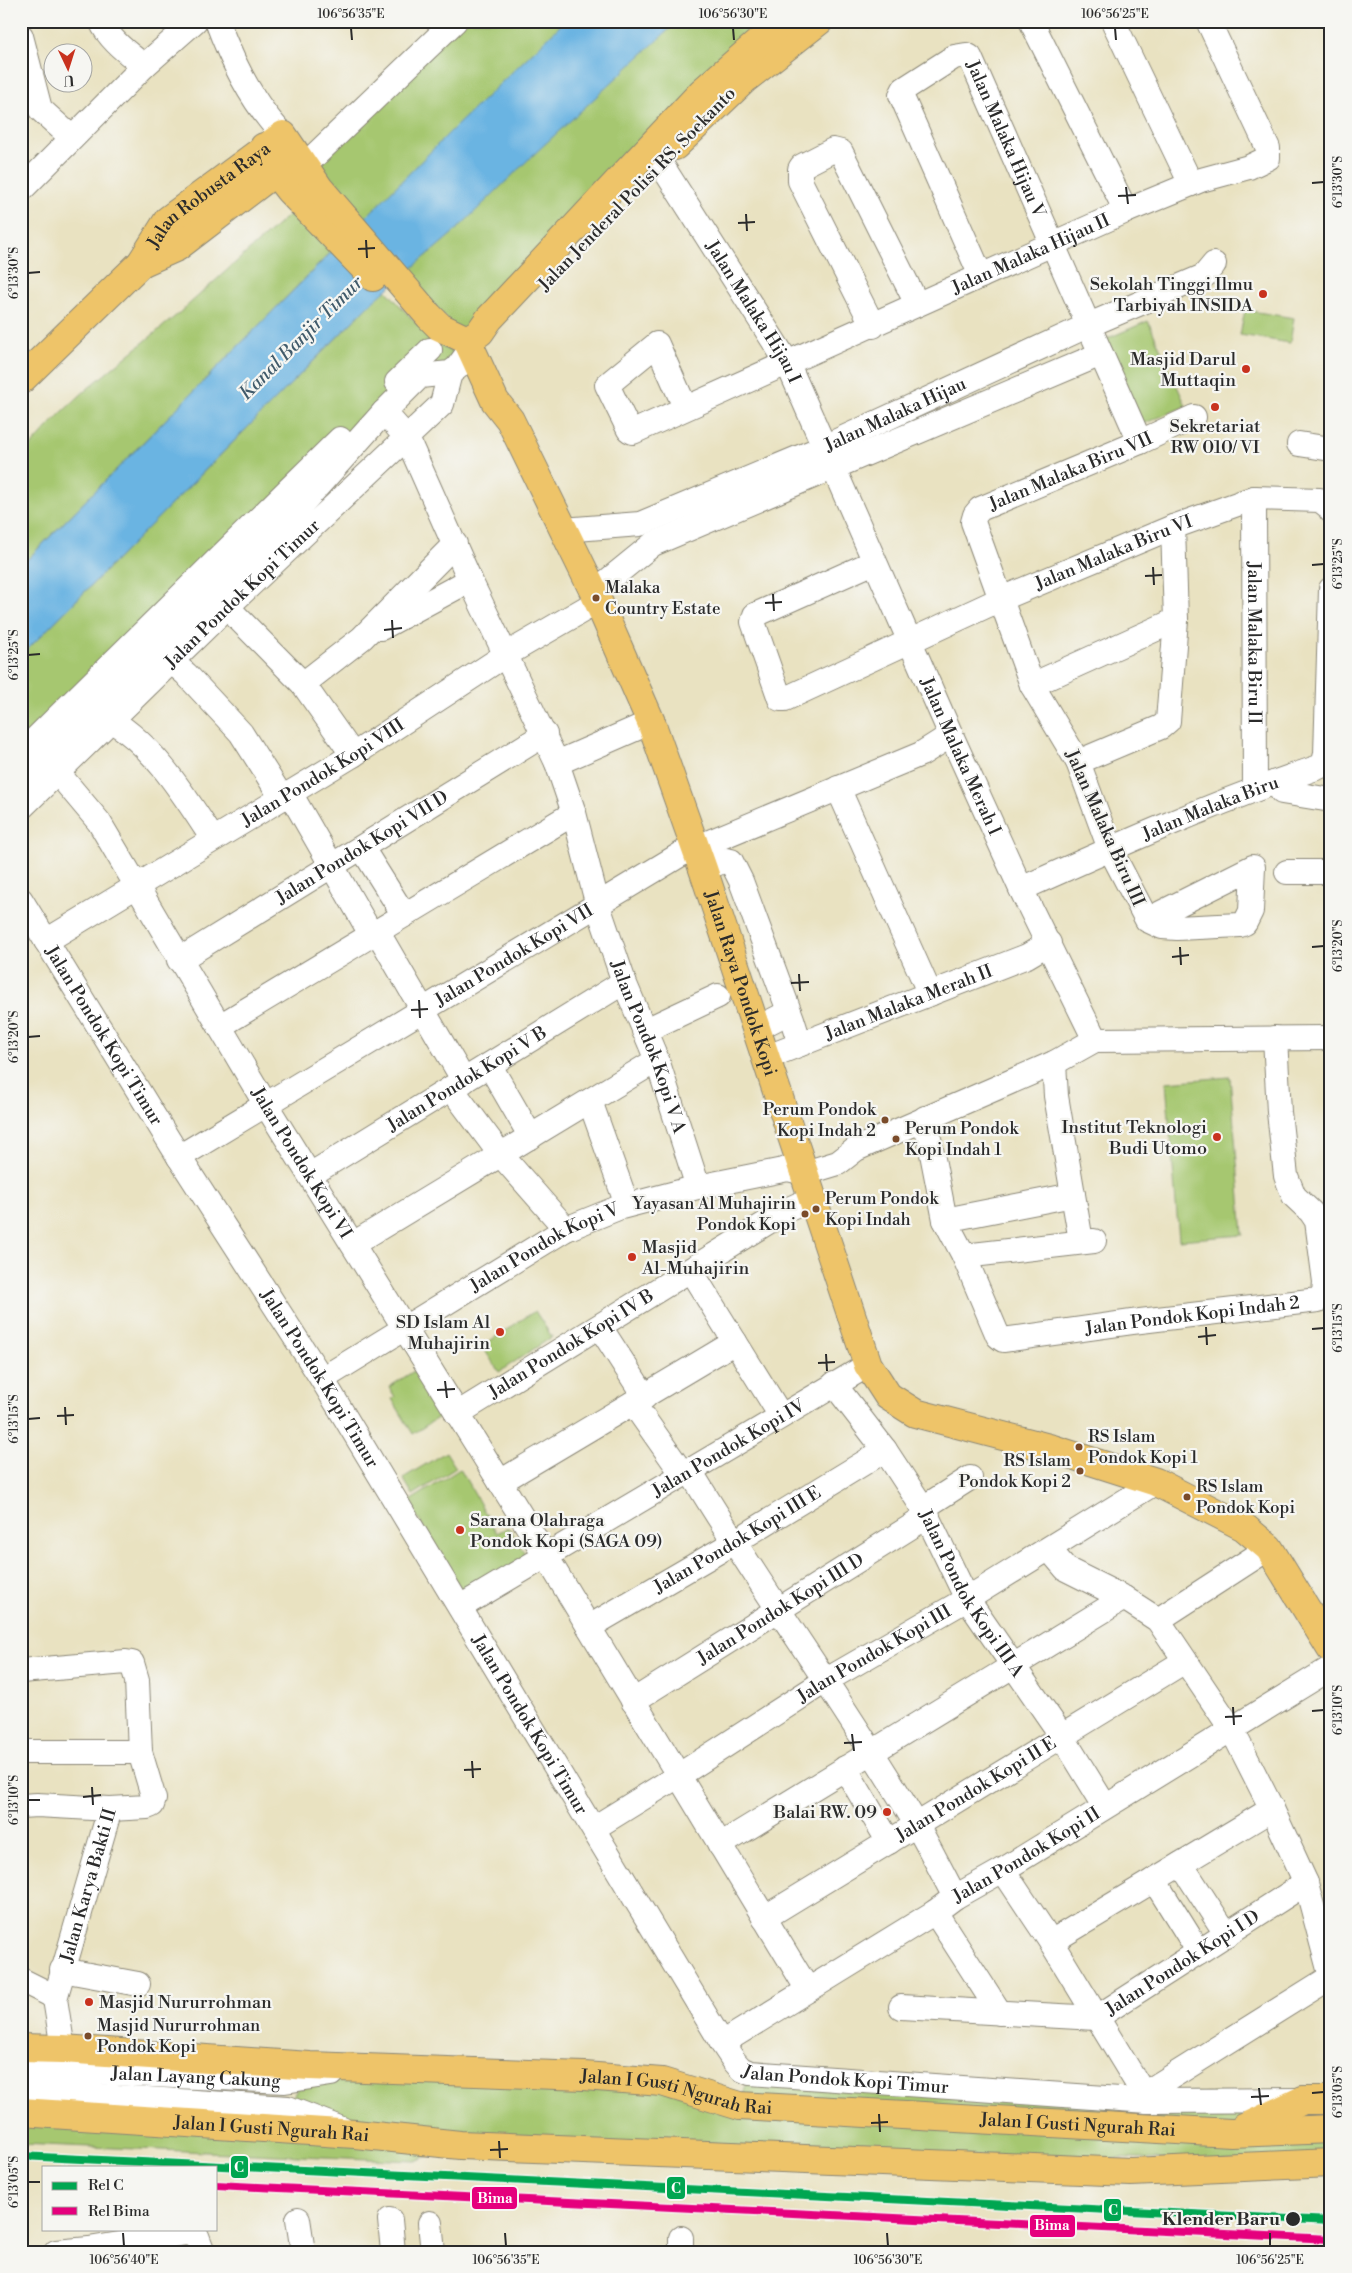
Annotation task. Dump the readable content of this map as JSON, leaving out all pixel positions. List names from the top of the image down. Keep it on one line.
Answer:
{"streets":{"main road":["Jalan Jenderal Polisi RS. Soekanto","Jalan Robusta Raya","Jalan Raya Pondok Kopi","Jalan I Gusti Ngurah Rai"],"street":["Jalan Malaka Hijau V","Jalan Malaka Hijau II","Jalan Malaka Hijau I","Jalan Malaka Hijau","Jalan Malaka Biru VII","Jalan Malaka Biru VI","Jalan Pondok Kopi Timur","Jalan Malaka Biru II","Jalan Malaka Merah I","Jalan Pondok Kopi VIII","Jalan Malaka Biru","Jalan Malaka Biru III","Jalan Pondok Kopi VII D","Jalan Pondok Kopi VII","Jalan Malaka Merah II","Jalan Pondok Kopi V A","Jalan Pondok Kopi V B","Jalan Pondok Kopi VI","Jalan Pondok Kopi V","Jalan Pondok Kopi Indah 2","Jalan Pondok Kopi IV B","Jalan Pondok Kopi IV","Jalan Pondok Kopi III E","Jalan Pondok Kopi III A","Jalan Pondok Kopi III D","Jalan Pondok Kopi III","Jalan Pondok Kopi II E","Jalan Pondok Kopi II","Jalan Karya Bakti II","Jalan Pondok Kopi I D","Jalan Layang Cakung"]},"crossings":[["Jalan Malaka Hijau V","Jalan Malaka Hijau II"],["Jalan Malaka Hijau V","Jalan Malaka Hijau"],["Jalan Malaka Hijau V","Jalan Malaka Biru VII"],["Jalan Jenderal Polisi RS. Soekanto","Jalan Malaka Hijau I"],["Jalan Jenderal Polisi RS. Soekanto","Jalan Pondok Kopi Timur"],["Jalan Jenderal Polisi RS. Soekanto","Jalan Raya Pondok Kopi"],["Jalan Malaka Hijau II","Jalan Malaka Hijau I"],["Jalan Malaka Hijau I","Jalan Malaka Hijau"],["Jalan Malaka Hijau I","Jalan Malaka Merah I"],["Jalan Malaka Hijau","Jalan Malaka Merah I"],["Jalan Malaka Hijau","Jalan Pondok Kopi VIII"],["Jalan Malaka Hijau","Jalan Raya Pondok Kopi"],["Jalan Malaka Biru VII","Jalan Malaka Biru VI"],["Jalan Malaka Biru VII","Jalan Malaka Biru III"],["Jalan Malaka Biru VI","Jalan Malaka Biru II"],["Jalan Malaka Biru VI","Jalan Malaka Merah I"],["Jalan Malaka Biru VI","Jalan Malaka Biru III"],["Jalan Pondok Kopi Timur","Jalan Pondok Kopi VIII"],["Jalan Pondok Kopi Timur","Jalan Pondok Kopi VII"],["Jalan Pondok Kopi Timur","Jalan Raya Pondok Kopi"],["Jalan Pondok Kopi Timur","Jalan Pondok Kopi V A"],["Jalan Pondok Kopi Timur","Jalan Pondok Kopi VI"],["Jalan Pondok Kopi Timur","Jalan Pondok Kopi V"],["Jalan Pondok Kopi Timur","Jalan Pondok Kopi IV"],["Jalan Pondok Kopi Timur","Jalan Pondok Kopi III"],["Jalan Pondok Kopi Timur","Jalan Pondok Kopi II"],["Jalan Malaka Biru II","Jalan Malaka Biru"],["Jalan Malaka Merah I","Jalan Malaka Biru"],["Jalan Malaka Merah I","Jalan Malaka Merah II"],["Jalan Pondok Kopi VIII","Jalan Raya Pondok Kopi"],["Jalan Pondok Kopi VIII","Jalan Pondok Kopi V A"],["Jalan Pondok Kopi VIII","Jalan Pondok Kopi VI"],["Jalan Malaka Biru","Jalan Malaka Biru III"],["Jalan Pondok Kopi VII D","Jalan Pondok Kopi V A"],["Jalan Pondok Kopi VII D","Jalan Pondok Kopi VI"],["Jalan Pondok Kopi VII","Jalan Raya Pondok Kopi"],["Jalan Pondok Kopi VII","Jalan Pondok Kopi V A"],["Jalan Pondok Kopi VII","Jalan Pondok Kopi VI"],["Jalan Raya Pondok Kopi","Jalan Malaka Merah II"],["Jalan Raya Pondok Kopi","Jalan Pondok Kopi V"],["Jalan Raya Pondok Kopi","Jalan Pondok Kopi IV B"],["Jalan Raya Pondok Kopi","Jalan Pondok Kopi IV"],["Jalan Raya Pondok Kopi","Jalan Pondok Kopi III"],["Jalan Pondok Kopi V A","Jalan Pondok Kopi V B"],["Jalan Pondok Kopi V A","Jalan Pondok Kopi V"],["Jalan Pondok Kopi V B","Jalan Pondok Kopi VI"],["Jalan Pondok Kopi VI","Jalan Pondok Kopi V"],["Jalan Pondok Kopi VI","Jalan Pondok Kopi IV B"],["Jalan Pondok Kopi VI","Jalan Pondok Kopi IV"],["Jalan Pondok Kopi VI","Jalan Pondok Kopi III E"],["Jalan Pondok Kopi VI","Jalan Pondok Kopi III D"],["Jalan Pondok Kopi VI","Jalan Pondok Kopi III"],["Jalan Pondok Kopi VI","Jalan Pondok Kopi II E"],["Jalan Pondok Kopi VI","Jalan Pondok Kopi II"],["Jalan Pondok Kopi V","Jalan Pondok Kopi IV B"],["Jalan Pondok Kopi IV","Jalan Pondok Kopi III A"],["Jalan Pondok Kopi III E","Jalan Pondok Kopi III A"],["Jalan Pondok Kopi III A","Jalan Pondok Kopi III D"],["Jalan Pondok Kopi III A","Jalan Pondok Kopi III"],["Jalan Pondok Kopi III A","Jalan Pondok Kopi II E"],["Jalan Pondok Kopi III A","Jalan Pondok Kopi II"],["Jalan Karya Bakti II","Jalan I Gusti Ngurah Rai"],["Jalan Layang Cakung","Jalan I Gusti Ngurah Rai"]],"water":["Kanal Banjir Timur"],"places":["Sekolah Tinggi Ilmu Tarbiyah INSIDA","Masjid Darul Muttaqin","Sekretariat RW 010/ VI","Malaka Country Estate","Perum Pondok Kopi Indah 2","Institut Teknologi Budi Utomo","Perum Pondok Kopi Indah 1","Perum Pondok Kopi Indah","Yayasan Al Muhajirin Pondok Kopi","Masjid Al-Muhajirin","SD Islam Al Muhajirin","RS Islam Pondok Kopi 1","RS Islam Pondok Kopi 2","RS Islam Pondok Kopi","Sarana Olahraga Pondok Kopi (SAGA 09)","Balai RW. 09","Masjid Nururrohman","Masjid Nururrohman Pondok Kopi","Klender Baru"],"lines":["rail line C","rail line Bima"],"legend":["Rel C","Rel Bima"],"north":"bottom","coordinates":["106°56'35\"E","106°56'30\"E","106°56'25\"E","6°13'30\"S","6°13'25\"S","6°13'20\"S","6°13'15\"S","6°13'10\"S","6°13'05\"S","106°56'40\"E"]}
